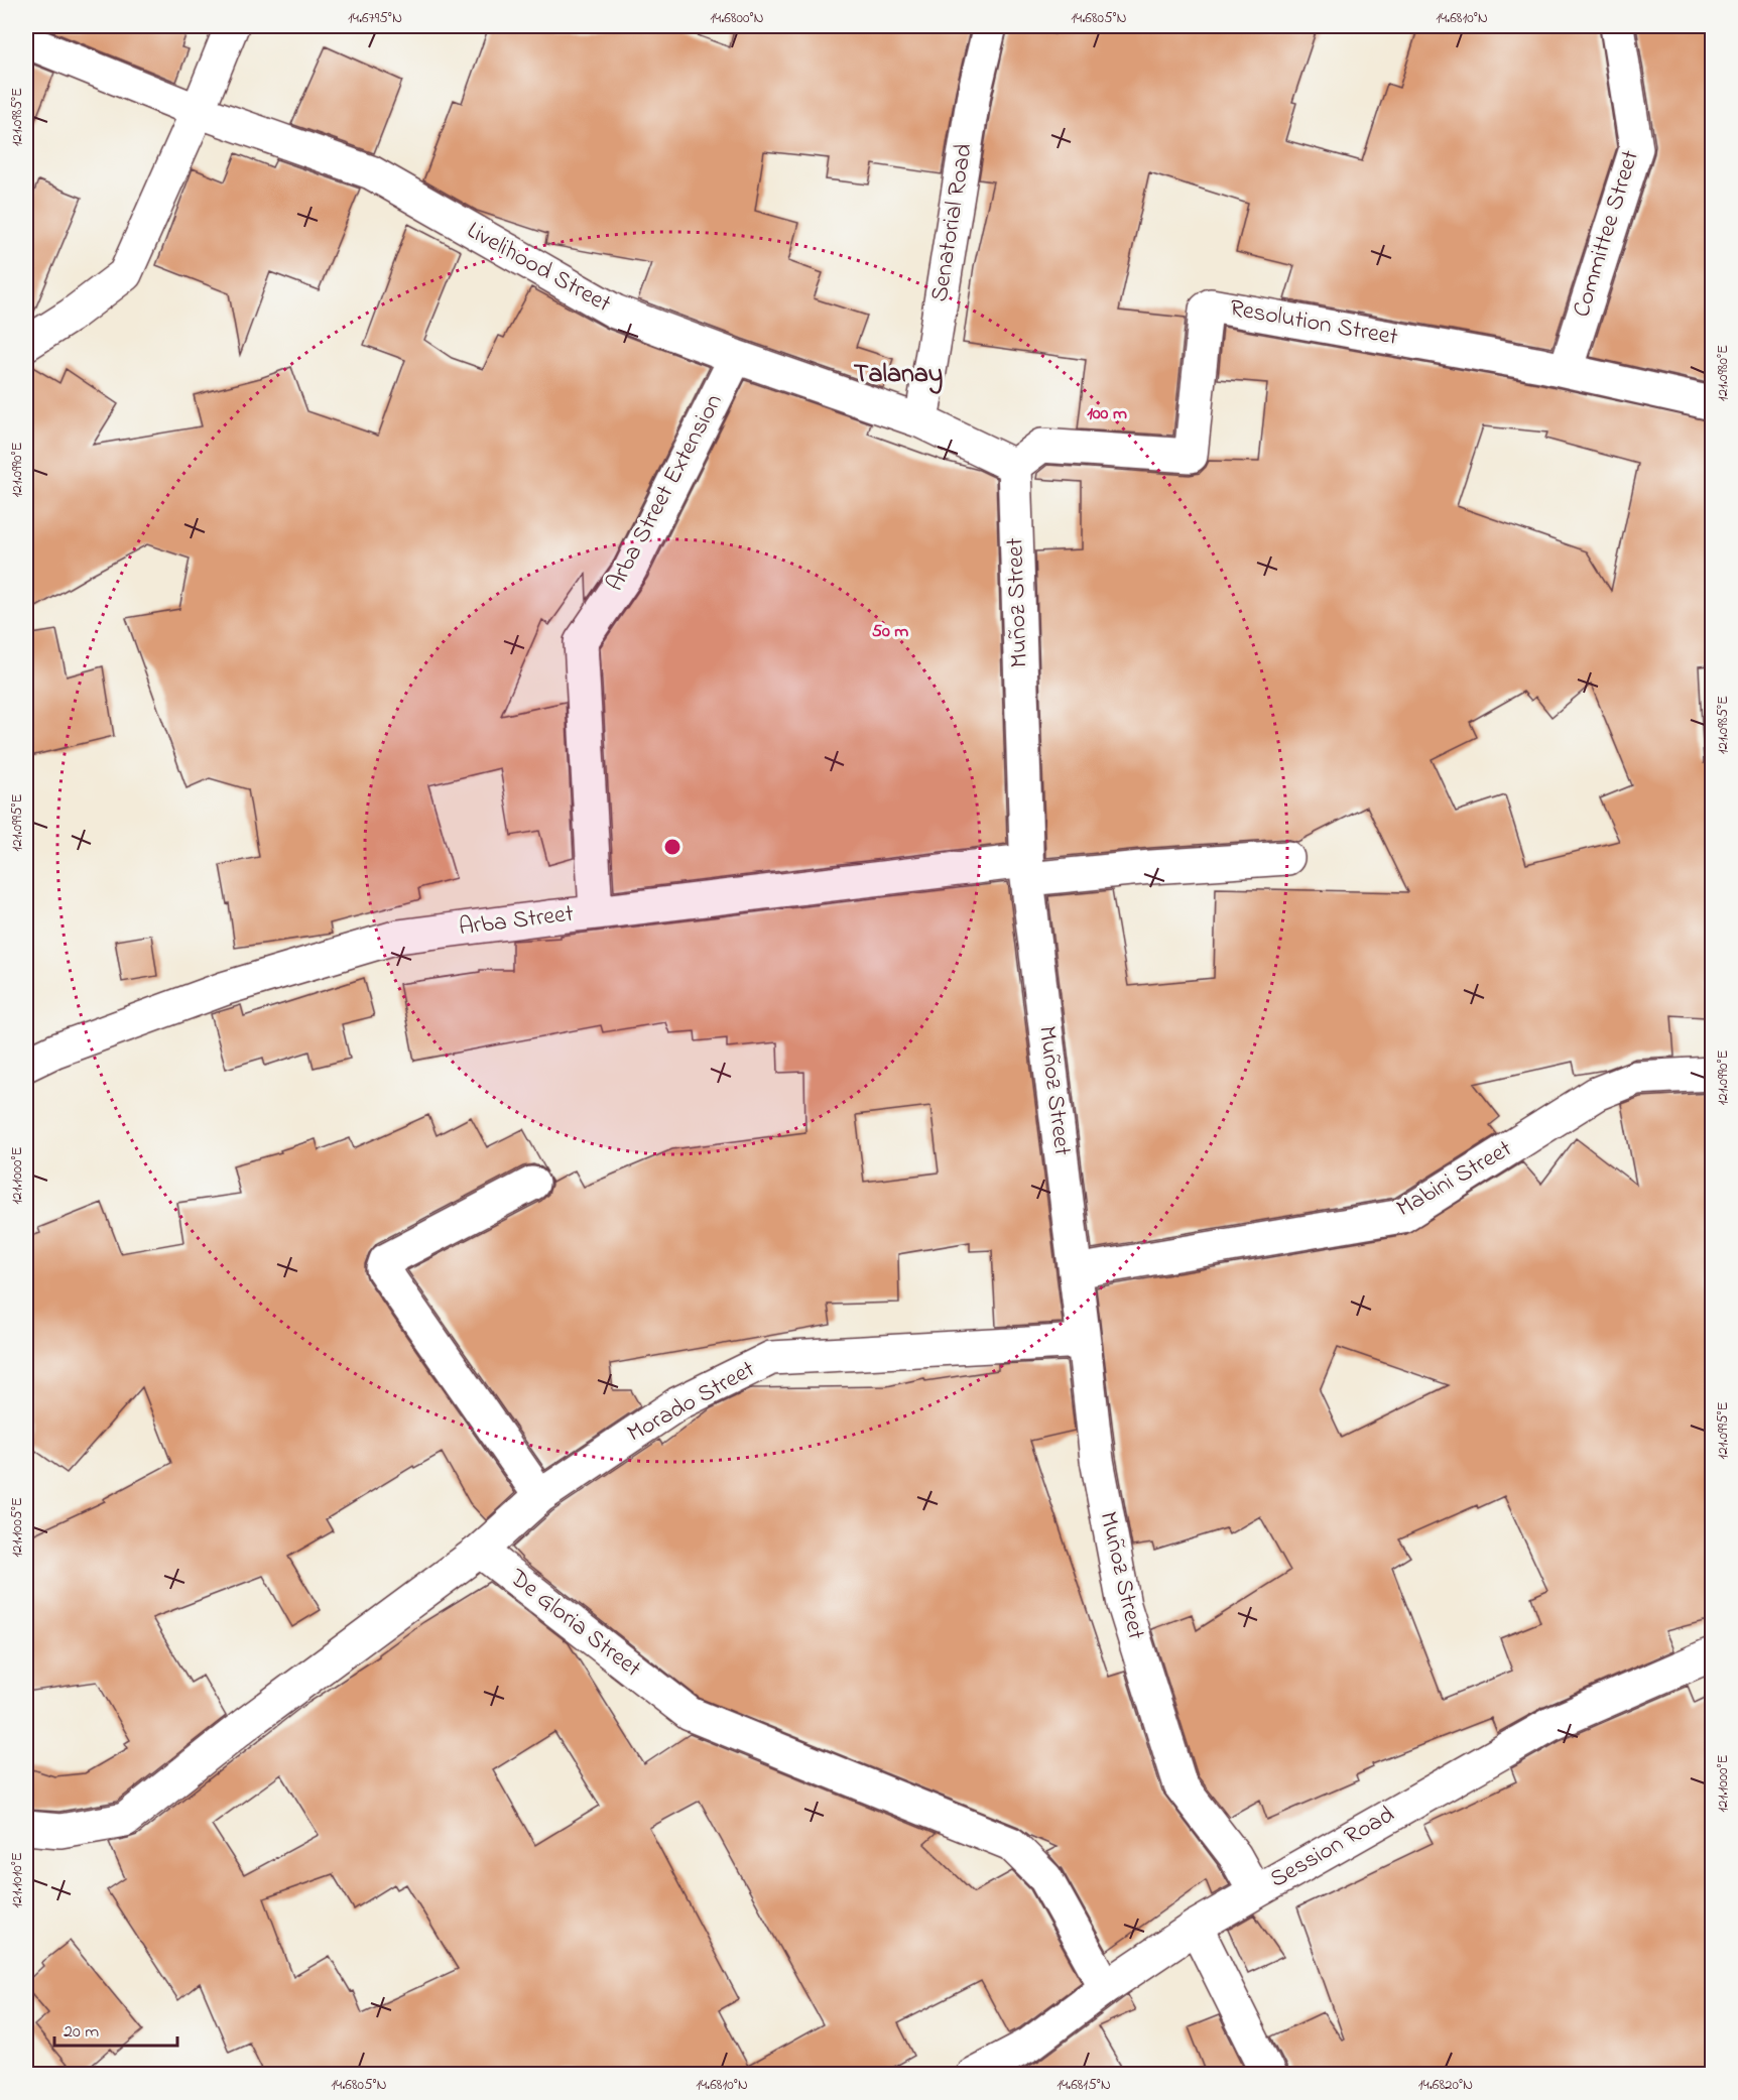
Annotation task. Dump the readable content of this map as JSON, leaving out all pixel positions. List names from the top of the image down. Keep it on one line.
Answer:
{"streets":{"street":["Senatorial Road","Committee Street","Livelihood Street","Resolution Street","Arba Street Extension","Muñoz Street","Arba Street","Mabini Street","Morado Street","De Gloria Street","Session Road"]},"crossings":[["Senatorial Road","Livelihood Street"],["Committee Street","Resolution Street"],["Livelihood Street","Arba Street Extension"],["Resolution Street","Muñoz Street"],["Arba Street Extension","Arba Street"],["Muñoz Street","Arba Street"],["Muñoz Street","Mabini Street"],["Muñoz Street","Morado Street"],["Muñoz Street","Session Road"],["Morado Street","De Gloria Street"],["De Gloria Street","Session Road"]],"districts":["Talanay"],"scale_bar":"20 m","coordinates":["14.6795°N","14.6800°N","14.6805°N","14.6810°N","121.0985°E","121.0980°E","121.0990°E","121.0995°E","121.1000°E","121.1005°E","121.1010°E","14.6815°N","14.6820°N"],"rings":["100 m","50 m"]}
